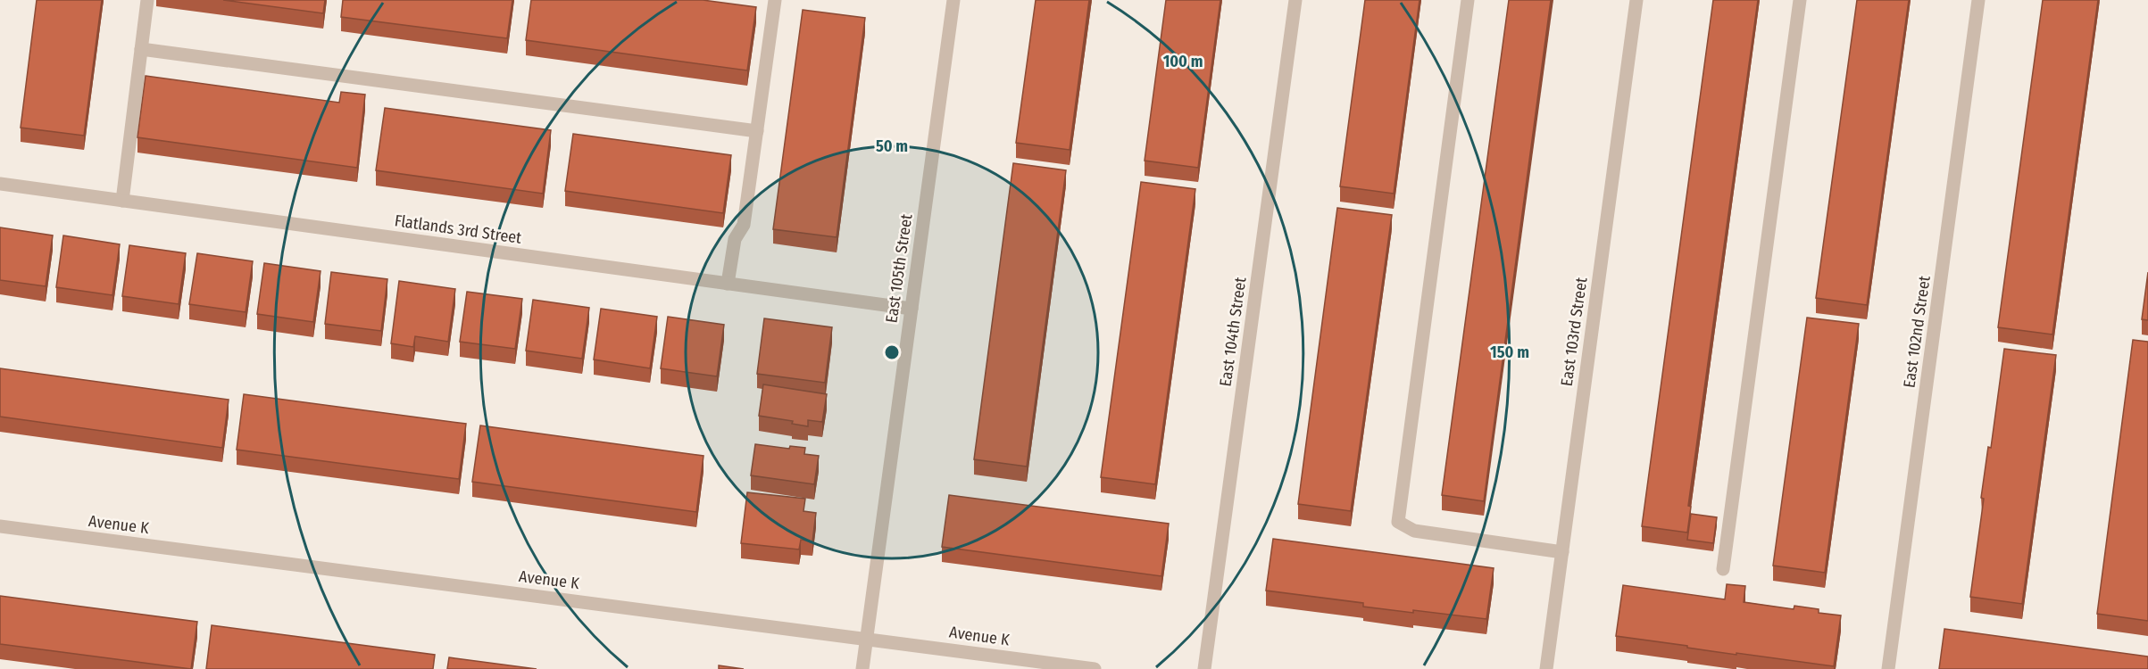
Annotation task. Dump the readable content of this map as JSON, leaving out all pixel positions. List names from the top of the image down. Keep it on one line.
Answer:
{"streets":{"street":["Flatlands 3rd Street","East 105th Street","East 104th Street","East 103rd Street","East 102nd Street","Avenue K"]},"crossings":[["Flatlands 3rd Street","East 105th Street"],["East 105th Street","Avenue K"]],"rings":["100 m","50 m","150 m"]}
